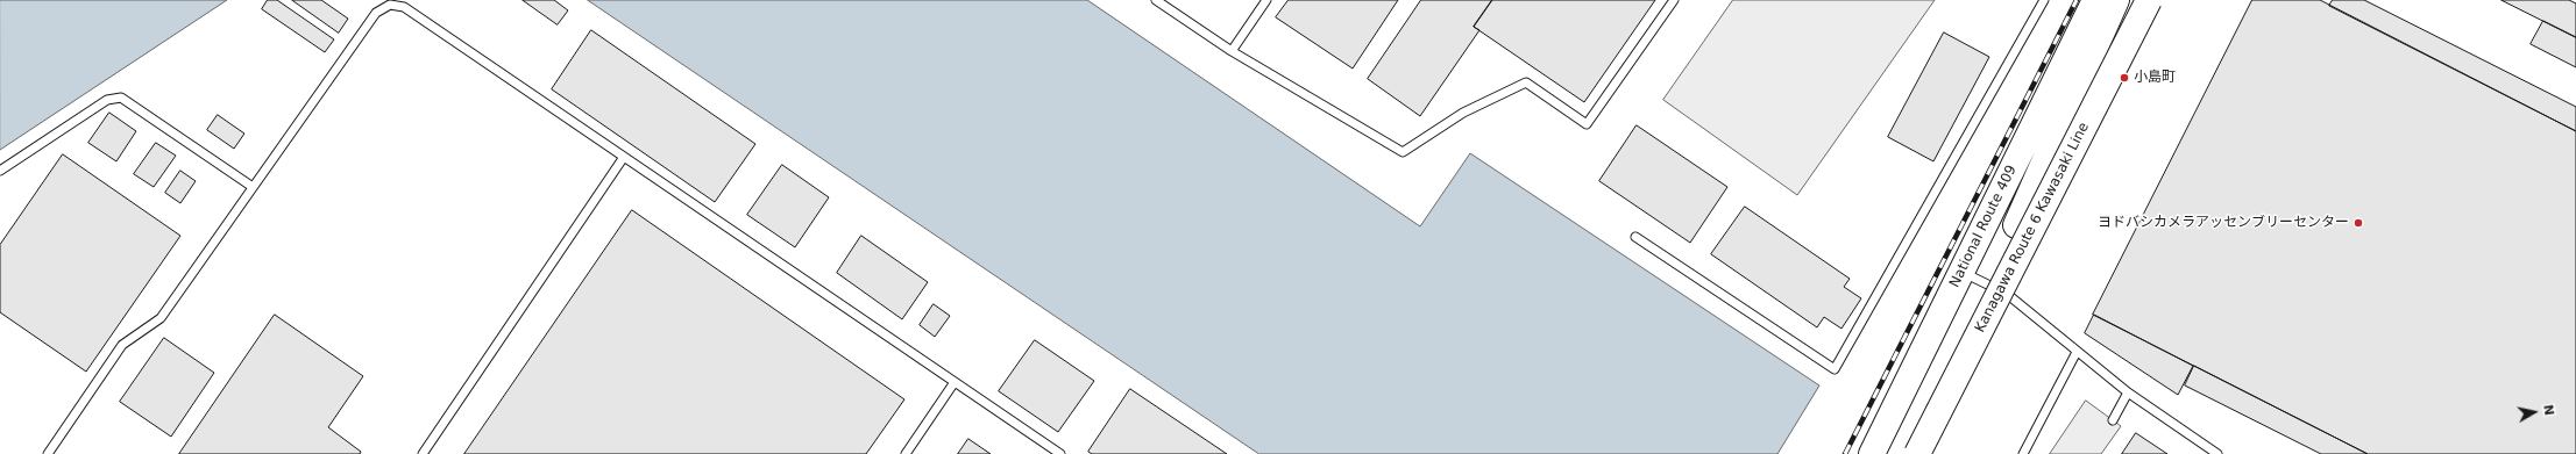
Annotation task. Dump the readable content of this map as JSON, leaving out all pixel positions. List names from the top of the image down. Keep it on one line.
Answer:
{"streets":{"highway":["National Route 409","Kanagawa Route 6 Kawasaki Line"]},"places":["小島町","ヨドバシカメラアッセンブリーセンター"],"north":"right"}
